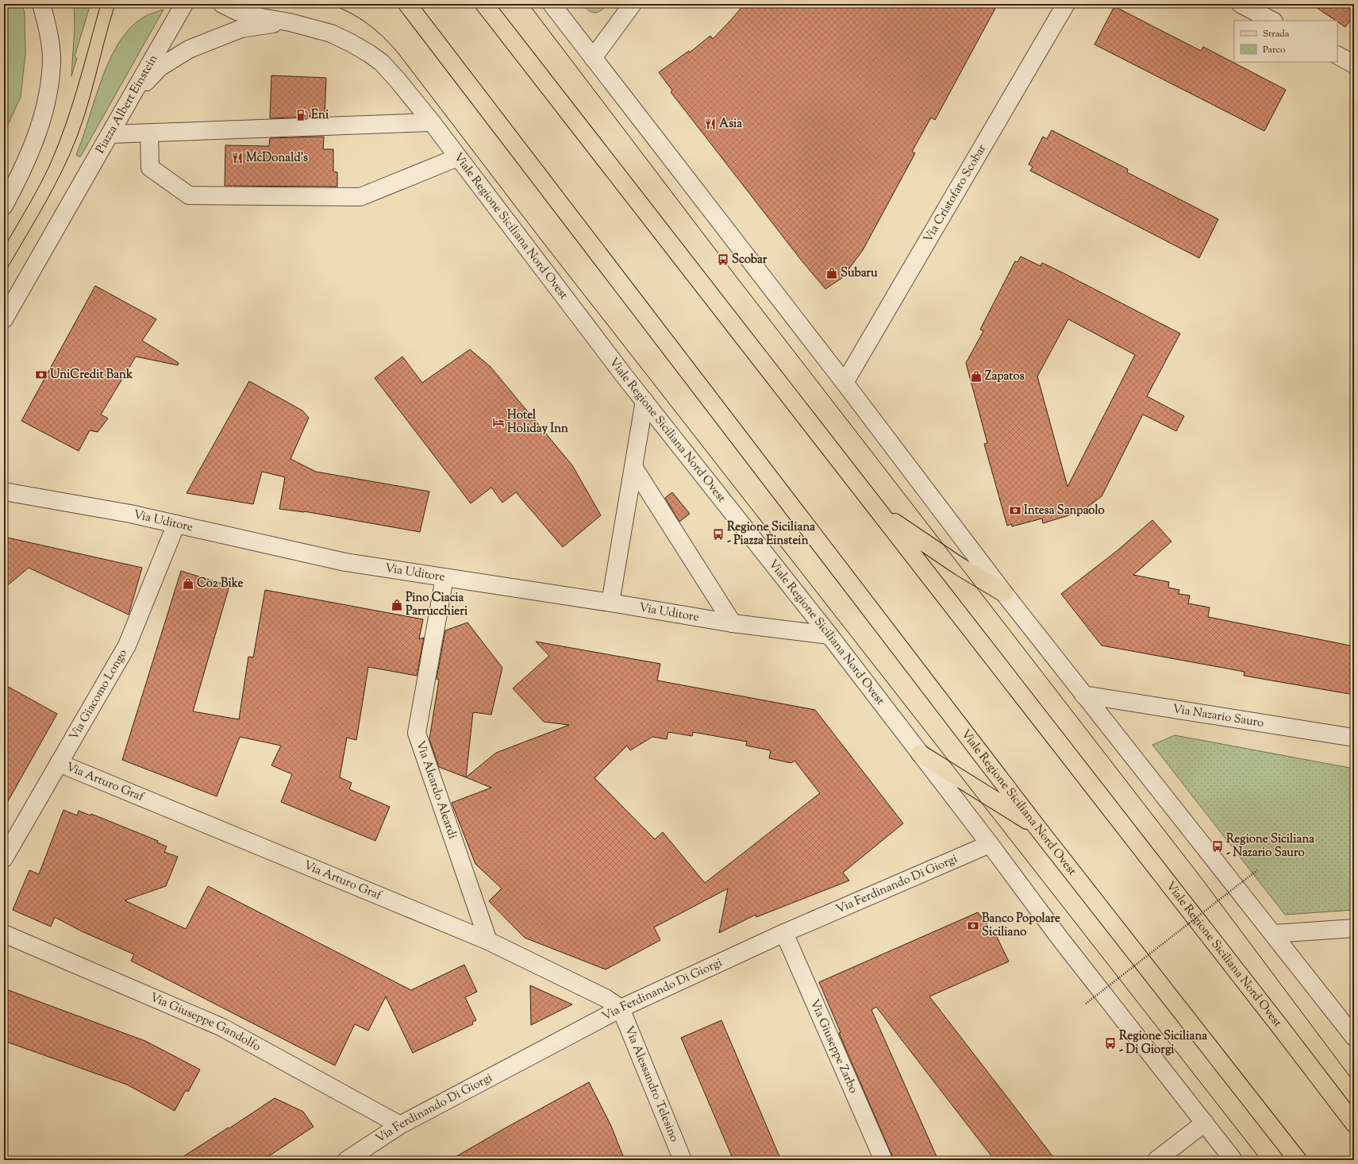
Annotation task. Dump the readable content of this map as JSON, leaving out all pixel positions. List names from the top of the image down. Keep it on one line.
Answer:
{"streets":{"main road":["Viale Regione Siciliana Nord Ovest"],"street":["Piazza Albert Einstein","Via Cristofaro Scobar","Via Uditore","Via Giacomo Longo","Via Nazario Sauro","Via Arturo Graf","Via Aleardo Aleardi","Via Ferdinando Di Giorgi","Via Giuseppe Gandolfo","Via Giuseppe Zarbo","Via Alessandro Telesino"]},"crossings":[["Viale Regione Siciliana Nord Ovest","Via Uditore"],["Viale Regione Siciliana Nord Ovest","Via Ferdinando Di Giorgi"],["Via Uditore","Via Giacomo Longo"],["Via Uditore","Via Aleardo Aleardi"],["Via Giacomo Longo","Via Arturo Graf"],["Via Arturo Graf","Via Aleardo Aleardi"],["Via Arturo Graf","Via Ferdinando Di Giorgi"],["Via Arturo Graf","Via Alessandro Telesino"],["Via Ferdinando Di Giorgi","Via Giuseppe Gandolfo"],["Via Ferdinando Di Giorgi","Via Giuseppe Zarbo"],["Via Ferdinando Di Giorgi","Via Alessandro Telesino"]],"places":{"fuel station":["Eni"],"restaurant":["Asia","McDonald's"],"bus stop":["Scobar","Regione Siciliana - Piazza Einstein","Regione Siciliana - Nazario Sauro","Regione Siciliana - Di Giorgi"],"shop":["Subaru","Zapatos","Co2 Bike","Pino Ciacia Parrucchieri"],"bank":["UniCredit Bank","Intesa Sanpaolo","Banco Popolare Siciliano"],"hotel":["Hotel Holiday Inn"]},"legend":["Strada","Parco"]}
